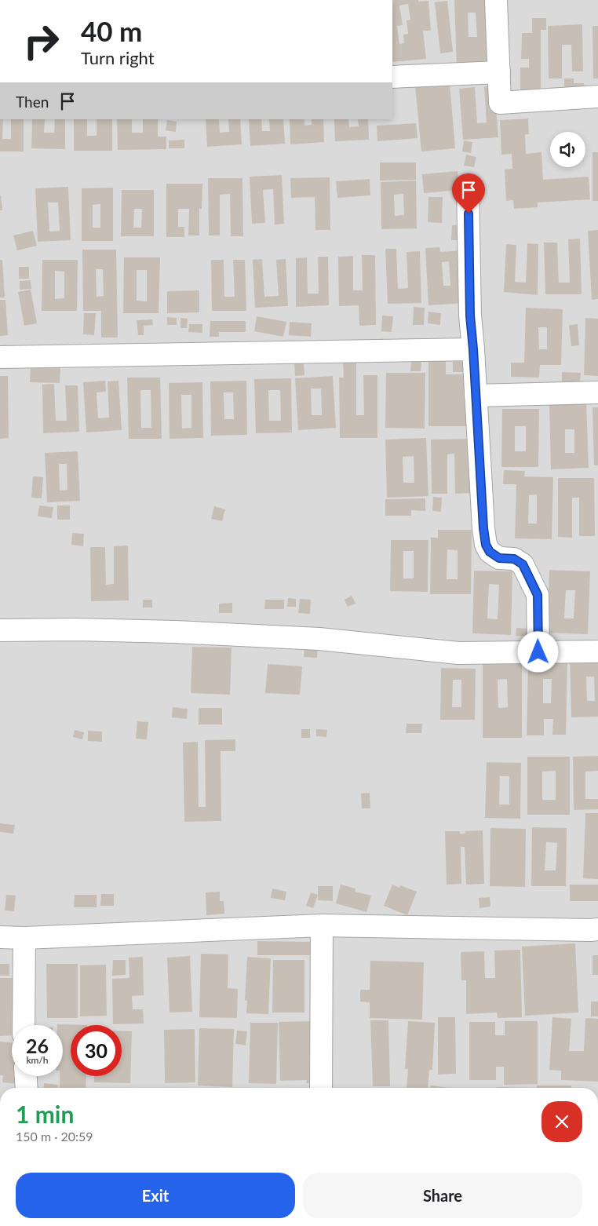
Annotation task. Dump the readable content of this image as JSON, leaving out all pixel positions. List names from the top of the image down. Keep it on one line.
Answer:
{"page":{"turn":["40 m","Turn right"],"then":"Then","speed":"26 km/h","limit":"30","heading":["1 min","150 m · 20:59"],"buttons":["Exit","Share"]}}
